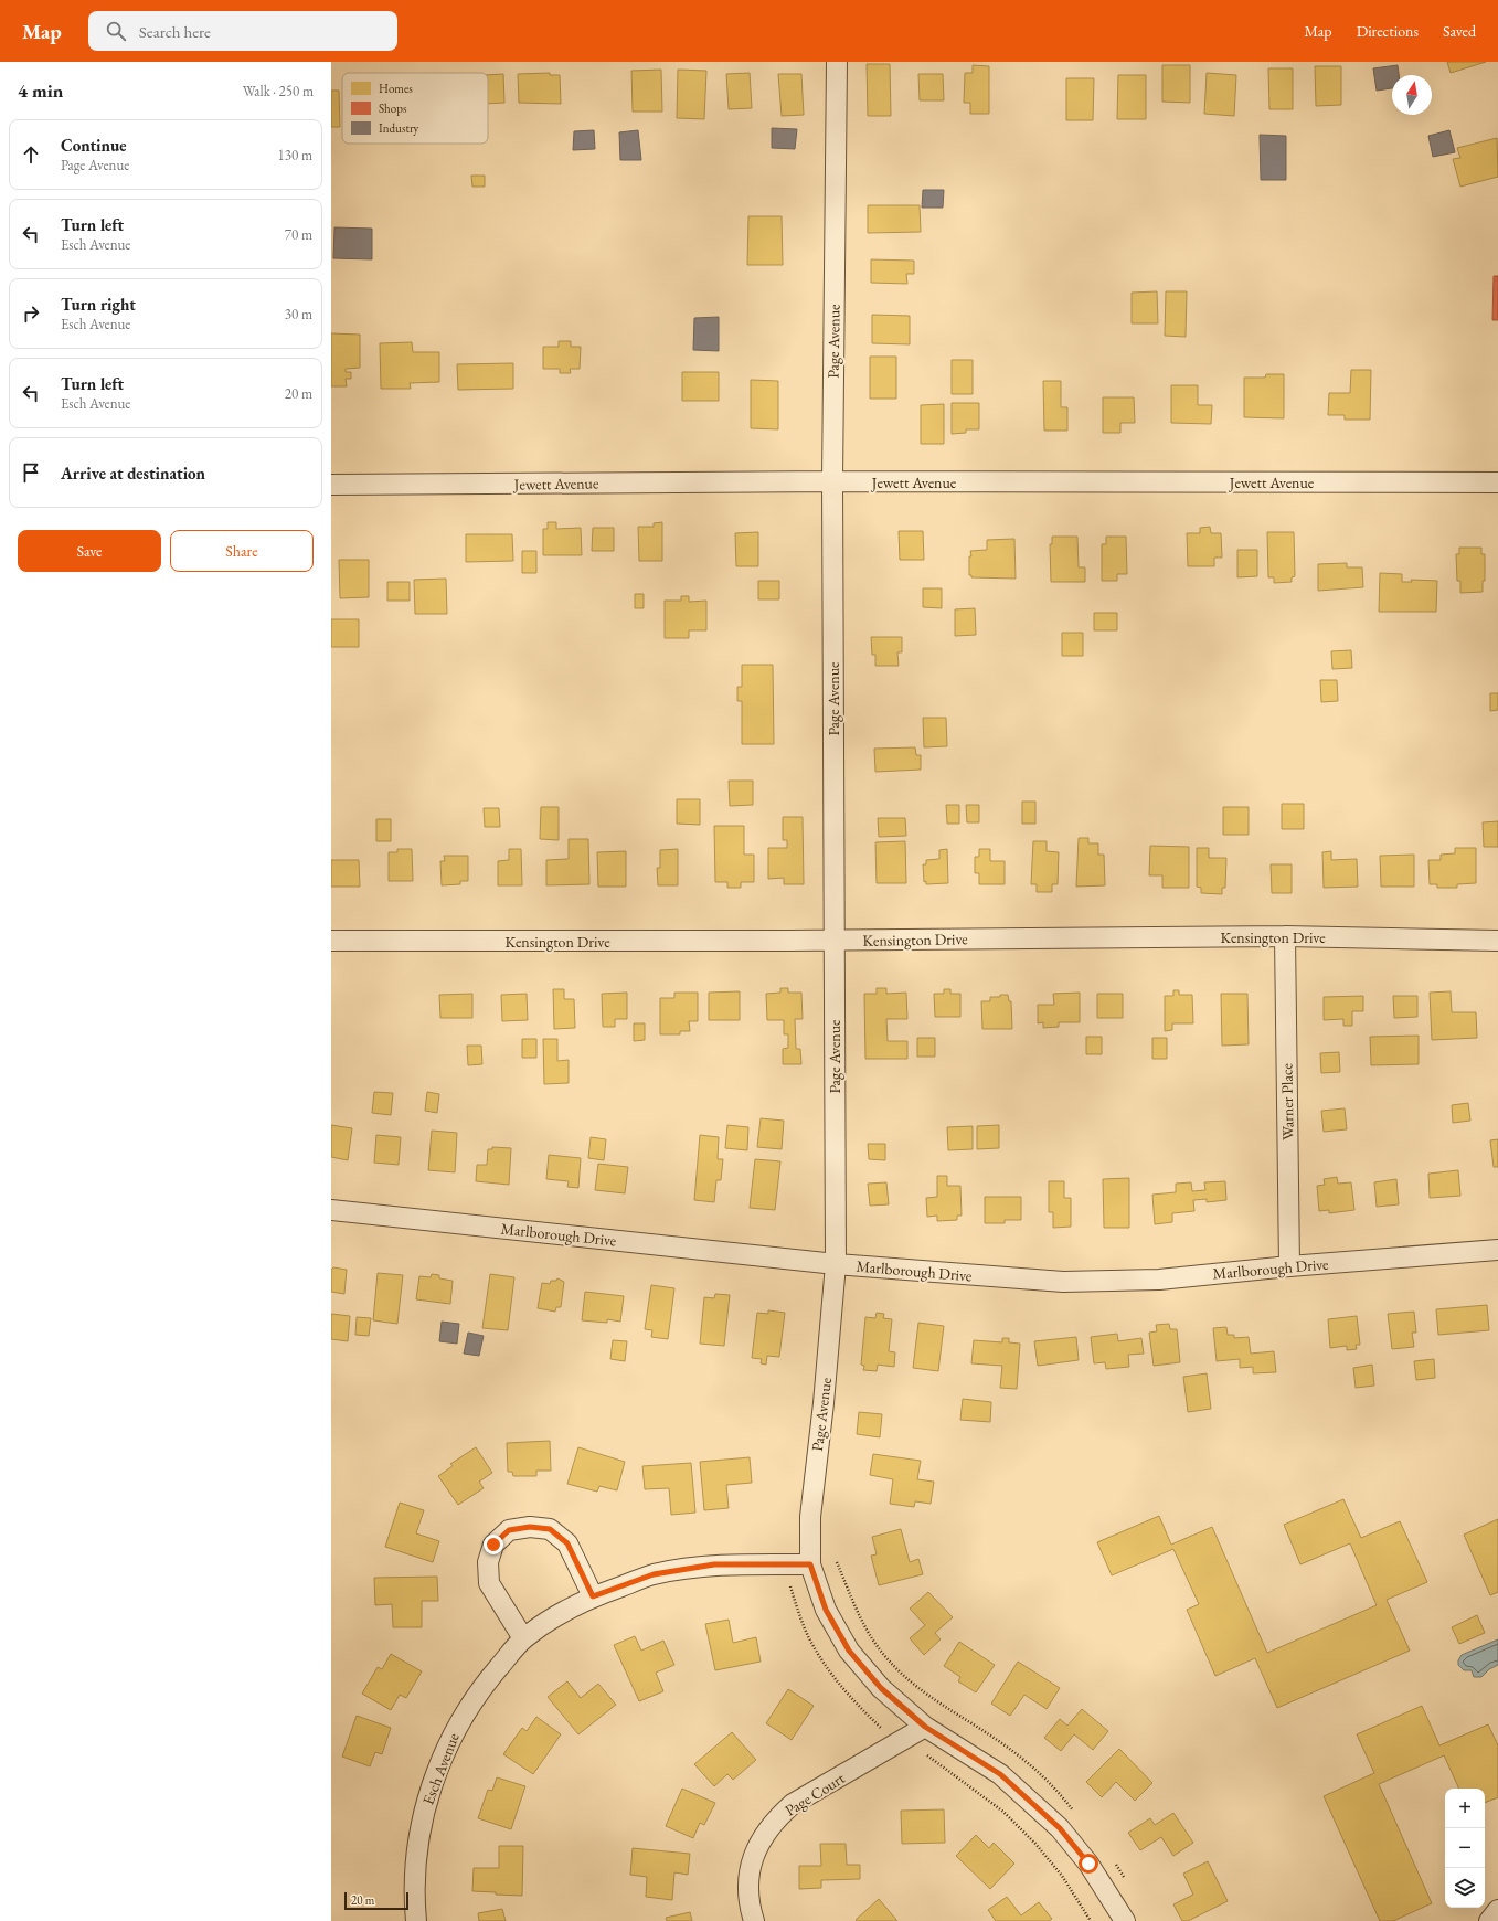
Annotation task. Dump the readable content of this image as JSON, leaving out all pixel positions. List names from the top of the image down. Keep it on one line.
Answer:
{"streets":{"street":["Page Avenue","Jewett Avenue","Kensington Drive","Warner Place","Marlborough Drive","Esch Avenue","Page Court"]},"crossings":[["Page Avenue","Jewett Avenue"],["Page Avenue","Kensington Drive"],["Page Avenue","Marlborough Drive"],["Page Avenue","Esch Avenue"],["Page Avenue","Page Court"],["Kensington Drive","Warner Place"],["Warner Place","Marlborough Drive"]],"legend":["Homes","Shops","Industry"],"scale_bar":"20 m","north":"top","page":{"header":"Map","search":"Search here","nav":["Map","Directions","Saved"],"heading":["4 min","Walk · 250 m"],"list":[["Continue","Page Avenue","130 m"],["Turn left","Esch Avenue","70 m"],["Turn right","Esch Avenue","30 m"],["Turn left","Esch Avenue","20 m"],"Arrive at destination"],"buttons":["Save","Share"],"map_buttons":["+","−"],"scale":"20 m"}}
